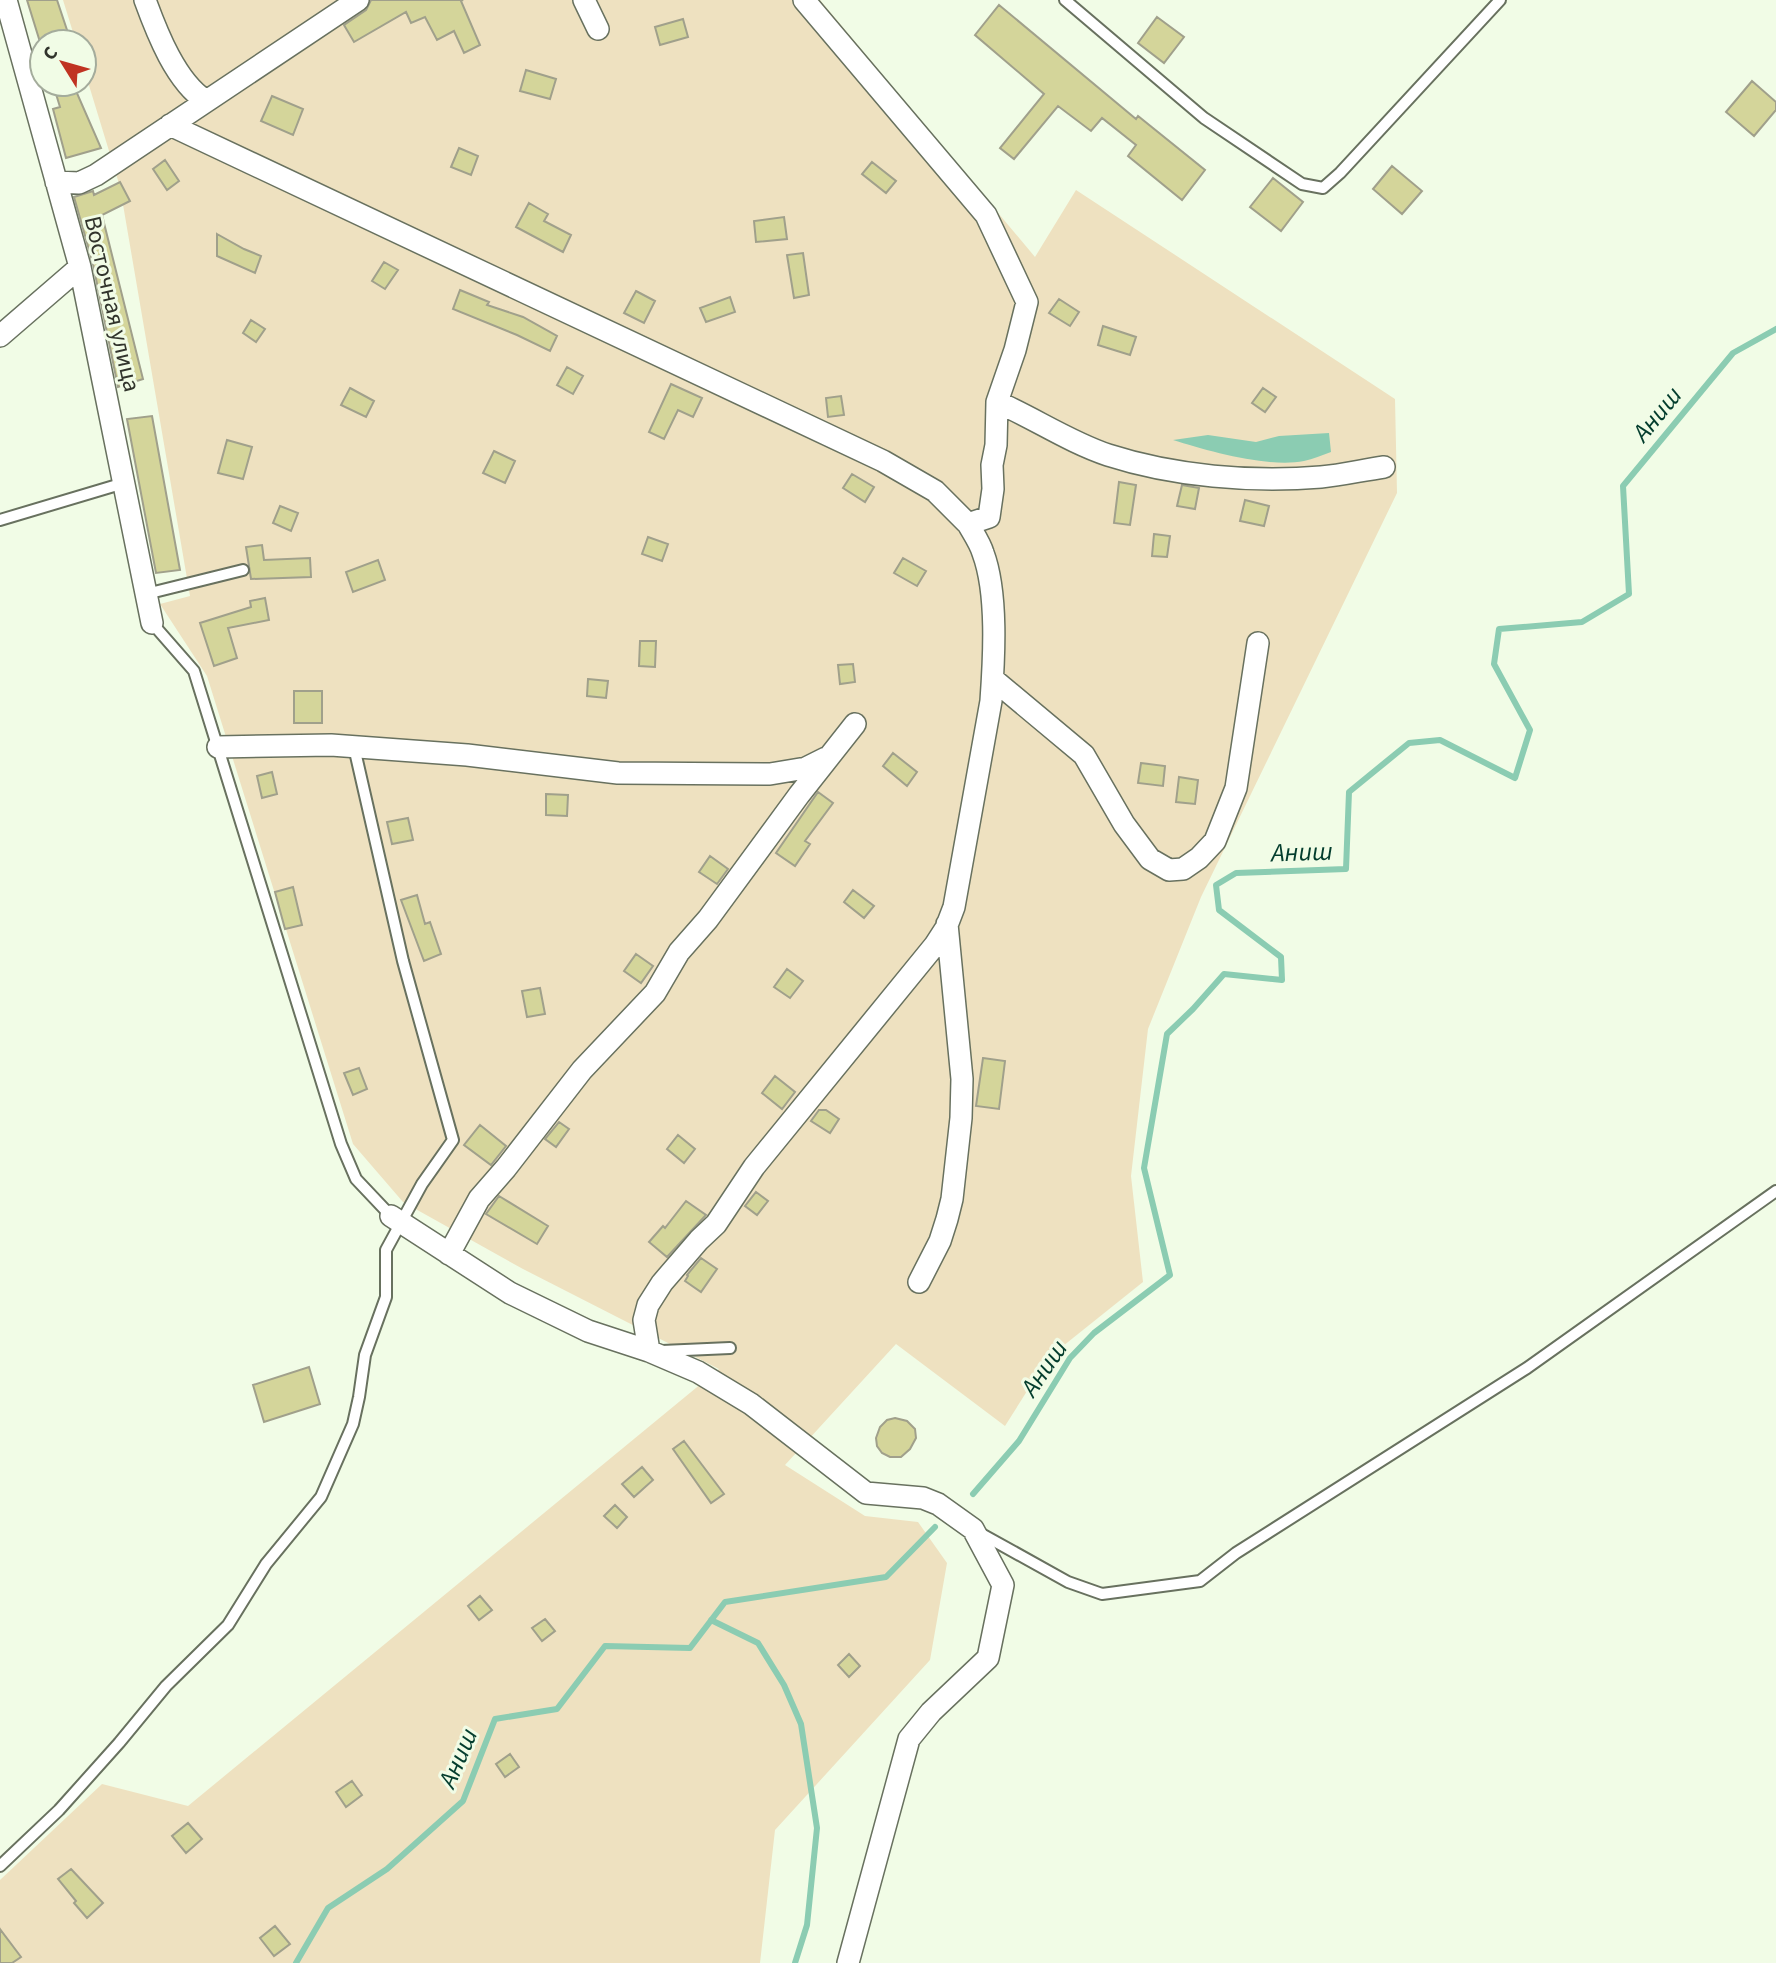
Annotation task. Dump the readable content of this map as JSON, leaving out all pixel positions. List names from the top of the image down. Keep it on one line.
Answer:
{"streets":{"street":["Восточная улица"]},"water":["Аниш"],"north":"top left"}
